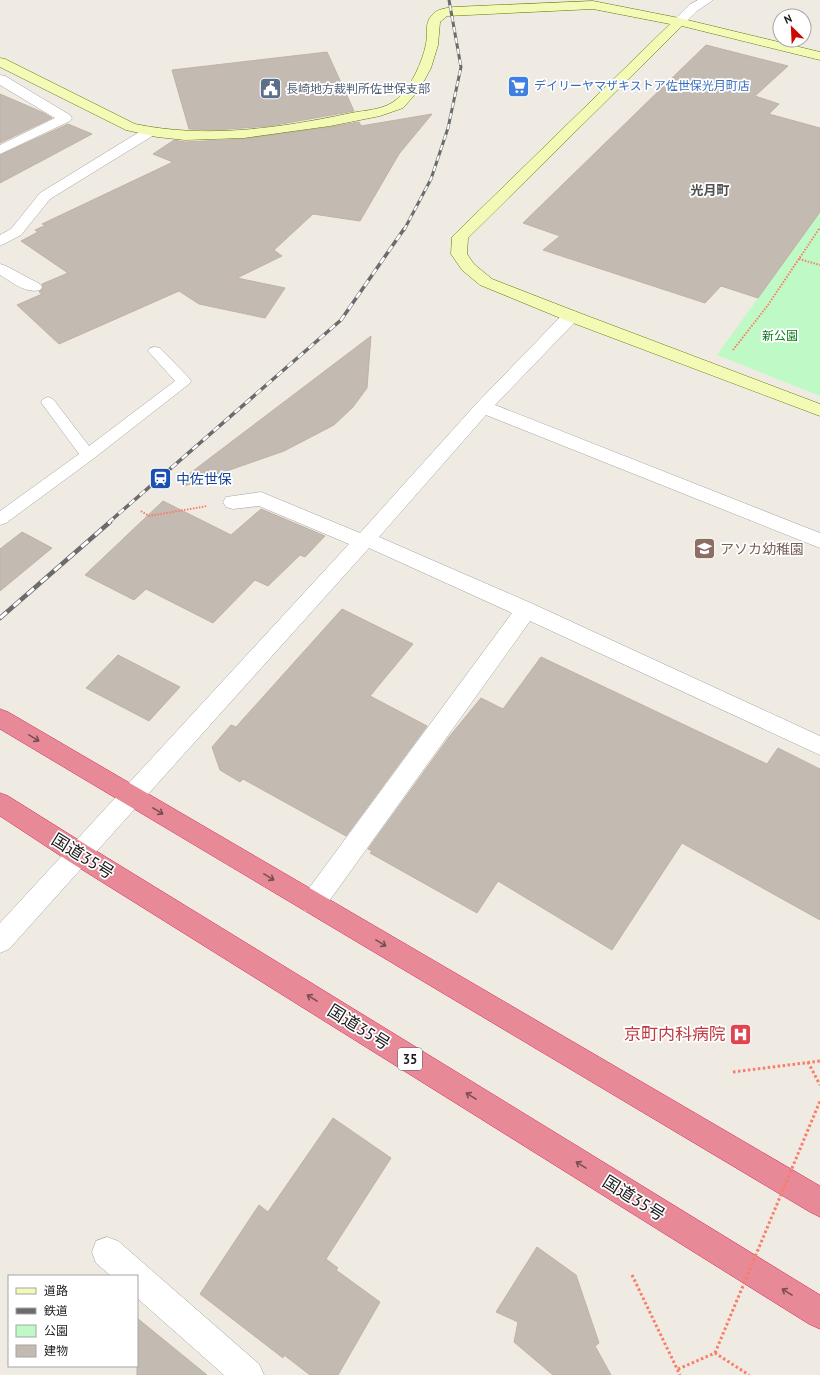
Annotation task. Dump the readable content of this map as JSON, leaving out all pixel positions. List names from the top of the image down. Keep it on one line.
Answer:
{"streets":{"highway":["国道35号","35"]},"districts":["光月町"],"parks":["新公園"],"places":{"supermarket":["デイリーヤマザキストア佐世保光月町店"],"public building":["長崎地方裁判所佐世保支部"],"station":["中佐世保"],"school or university":["アソカ幼稚園"],"hospital":["京町内科病院"]},"legend":["道路","鉄道","公園","建物"],"north":"top left"}
